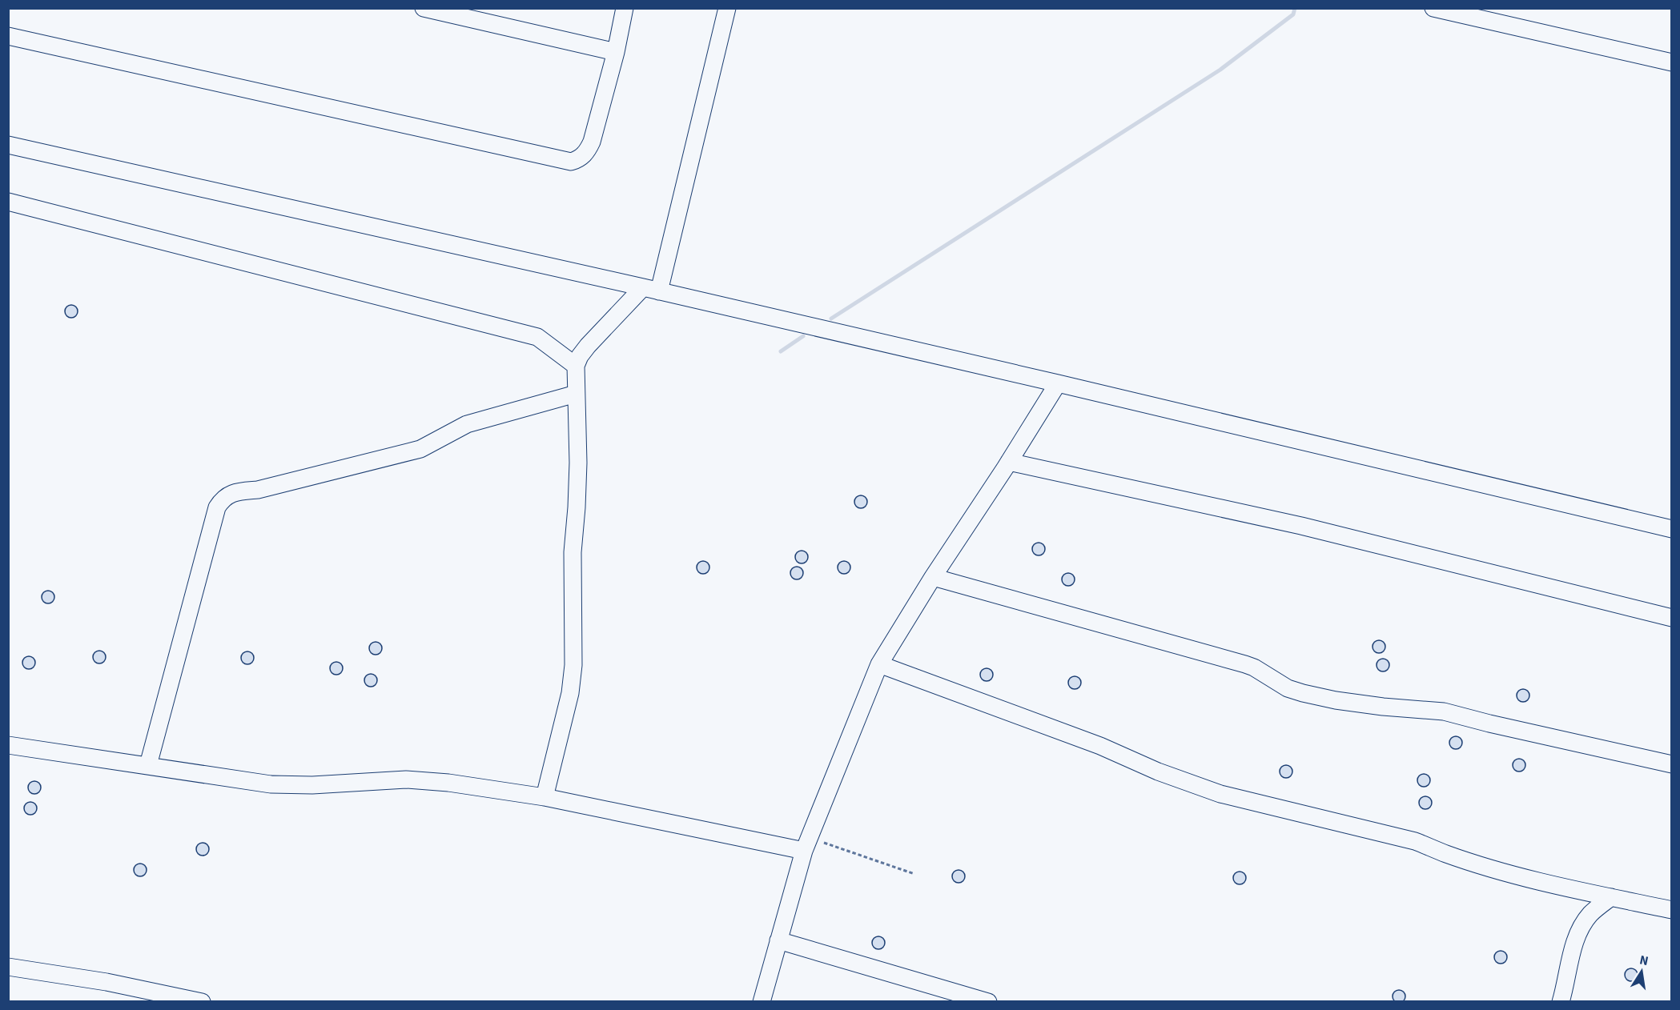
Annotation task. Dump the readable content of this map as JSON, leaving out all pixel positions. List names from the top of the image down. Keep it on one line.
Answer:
{"north":"top"}
